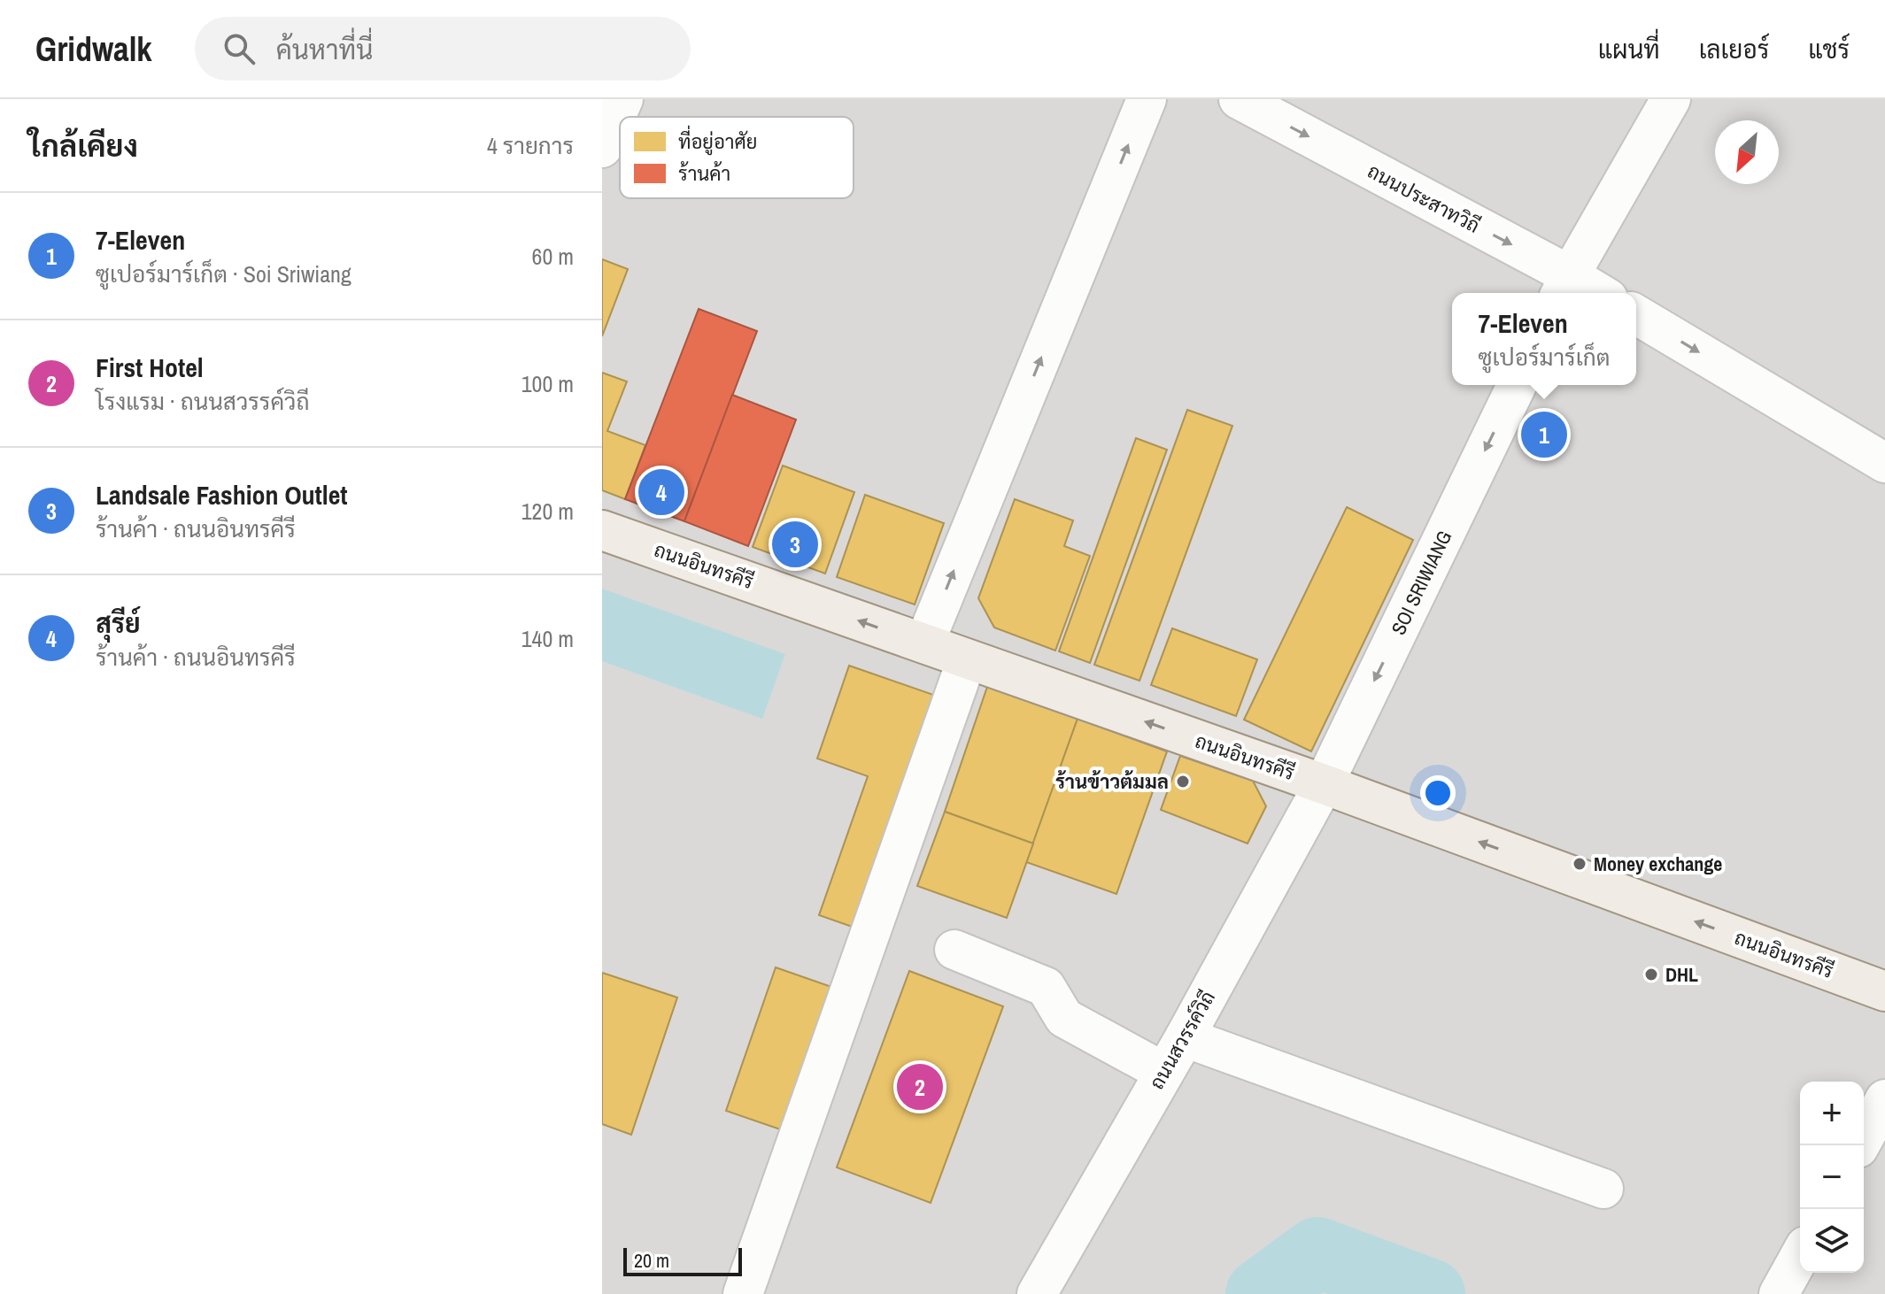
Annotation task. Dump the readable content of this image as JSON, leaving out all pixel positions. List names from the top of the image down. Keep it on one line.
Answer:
{"streets":{"main road":["ถนนอินทรคีรี"],"street":["ถนนประสาทวิถี","SOI SRIWIANG","ถนนสวรรค์วิถี"]},"crossings":[["ถนนอินทรคีรี","SOI SRIWIANG"],["ถนนอินทรคีรี","ถนนสวรรค์วิถี"],["SOI SRIWIANG","ถนนสวรรค์วิถี"]],"one_way":["ถนนประสาทวิถี","ถนนอินทรคีรี","SOI SRIWIANG"],"places":["ร้านข้าวต้มมล","Money exchange","DHL"],"legend":["ที่อยู่อาศัย","ร้านค้า"],"scale_bar":"20 m","north":"bottom left","page":{"header":"Gridwalk","search":"ค้นหาที่นี่","nav":["แผนที่","เลเยอร์","แชร์"],"heading":["ใกล้เคียง","4 รายการ"],"list":[{"mark":"1","name":"7-Eleven","note":"ซูเปอร์มาร์เก็ต · Soi Sriwiang","value":"60 m"},{"mark":"2","name":"First Hotel","note":"โรงแรม · ถนนสวรรค์วิถี","value":"100 m"},{"mark":"3","name":"Landsale Fashion Outlet","note":"ร้านค้า · ถนนอินทรคีรี","value":"120 m"},{"mark":"4","name":"สุรีย์","note":"ร้านค้า · ถนนอินทรคีรี","value":"140 m"}],"popup":["7-Eleven","ซูเปอร์มาร์เก็ต"],"pins":["1","4","3","2"],"map_buttons":["+","−"],"scale":"20 m"}}
